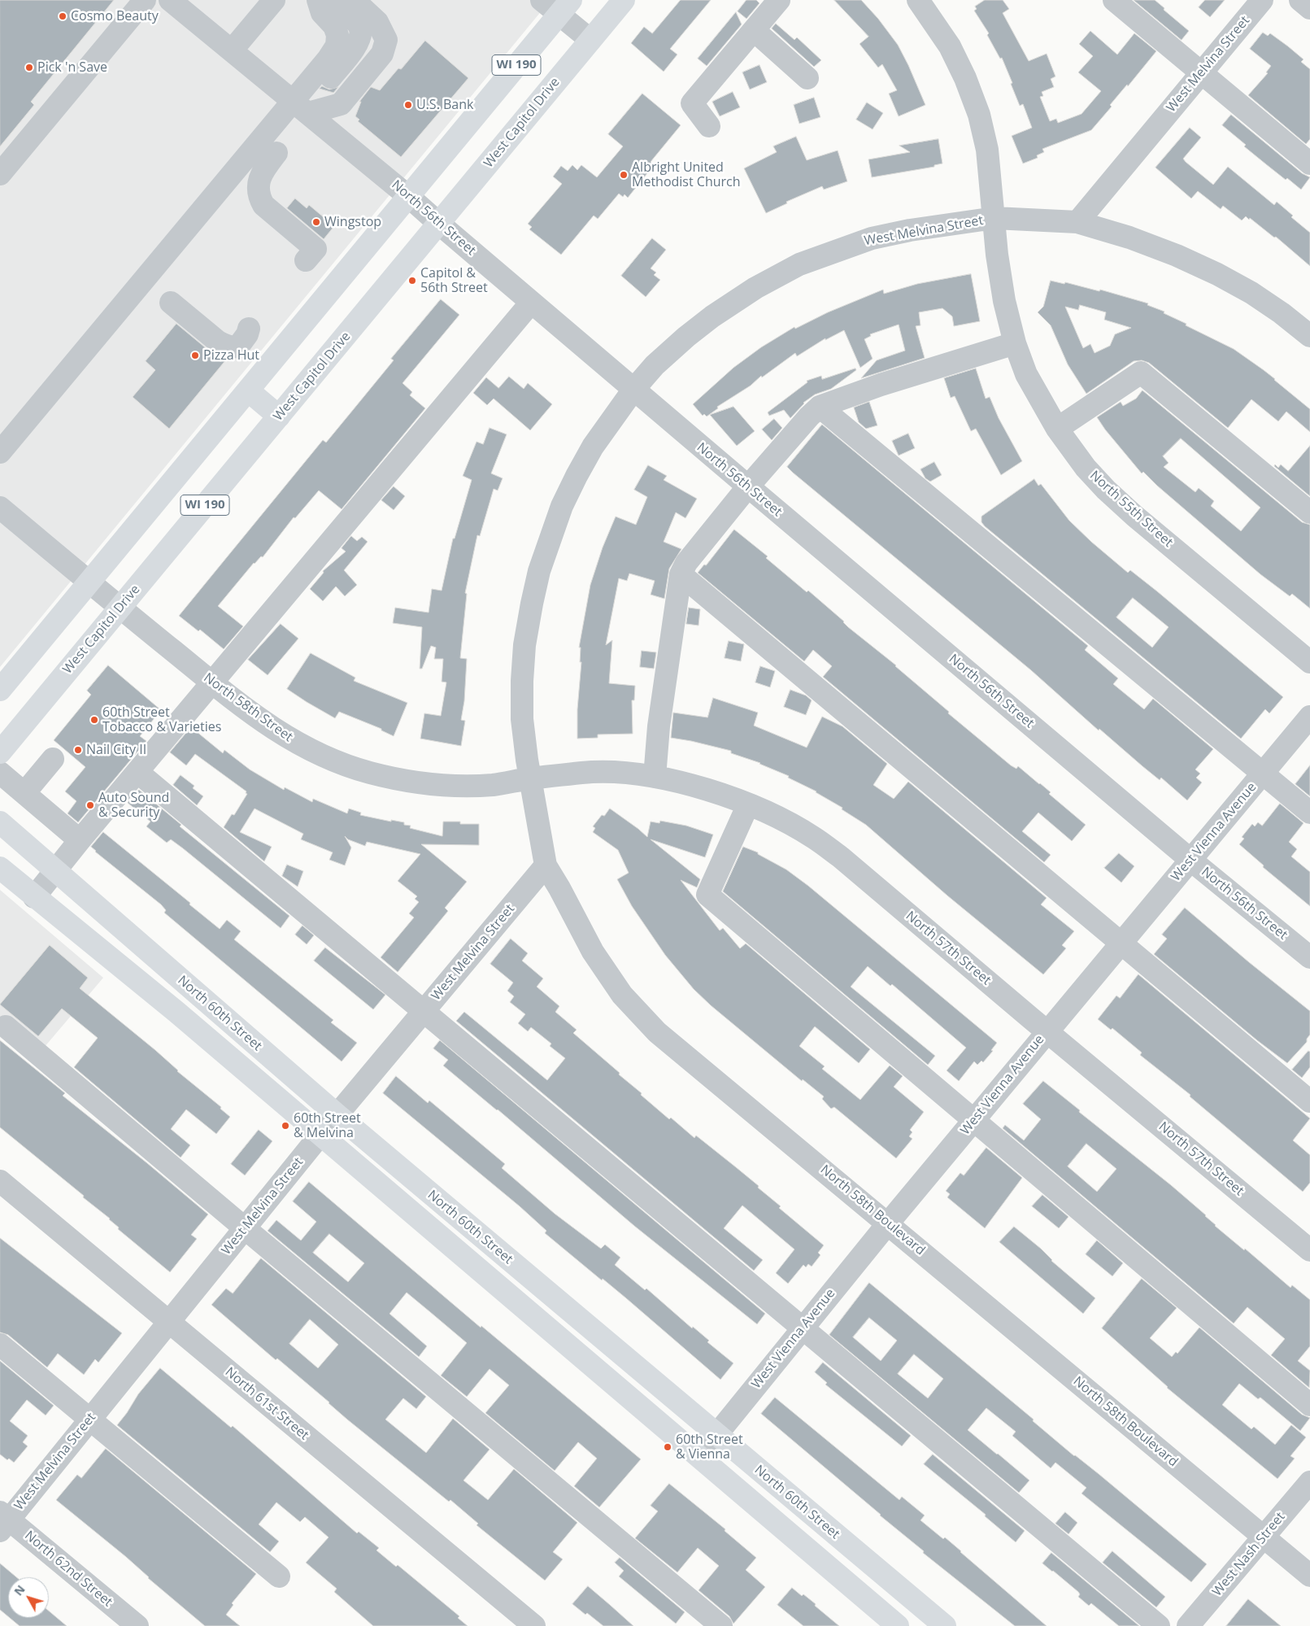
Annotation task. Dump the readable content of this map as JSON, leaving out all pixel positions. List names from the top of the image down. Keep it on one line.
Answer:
{"streets":{"main road":["WI 190","West Capitol Drive","North 60th Street"],"street":["West Melvina Street","North 56th Street","North 55th Street","North 58th Street","West Vienna Avenue","North 57th Street","North 58th Boulevard","North 61st Street","West Nash Street","North 62nd Street"]},"crossings":[["West Melvina Street","North 56th Street"],["West Melvina Street","North 55th Street"],["West Melvina Street","North 58th Street"],["West Melvina Street","North 57th Street"],["West Melvina Street","North 60th Street"],["West Melvina Street","North 58th Boulevard"],["West Melvina Street","North 61st Street"],["West Melvina Street","North 62nd Street"],["WI 190","North 56th Street"],["WI 190","North 58th Street"],["West Capitol Drive","North 56th Street"],["West Capitol Drive","North 58th Street"],["North 56th Street","West Vienna Avenue"],["North 58th Street","North 57th Street"],["North 58th Street","North 58th Boulevard"],["West Vienna Avenue","North 57th Street"],["West Vienna Avenue","North 60th Street"],["West Vienna Avenue","North 58th Boulevard"],["North 57th Street","North 58th Boulevard"],["North 58th Boulevard","West Nash Street"]],"places":["Cosmo Beauty","Pick 'n Save","U.S. Bank","Albright United Methodist Church","Wingstop","Capitol & 56th Street","Pizza Hut","60th Street Tobacco & Varieties","Nail City II","Auto Sound & Security","60th Street & Melvina","60th Street & Vienna"],"north":"top left"}
